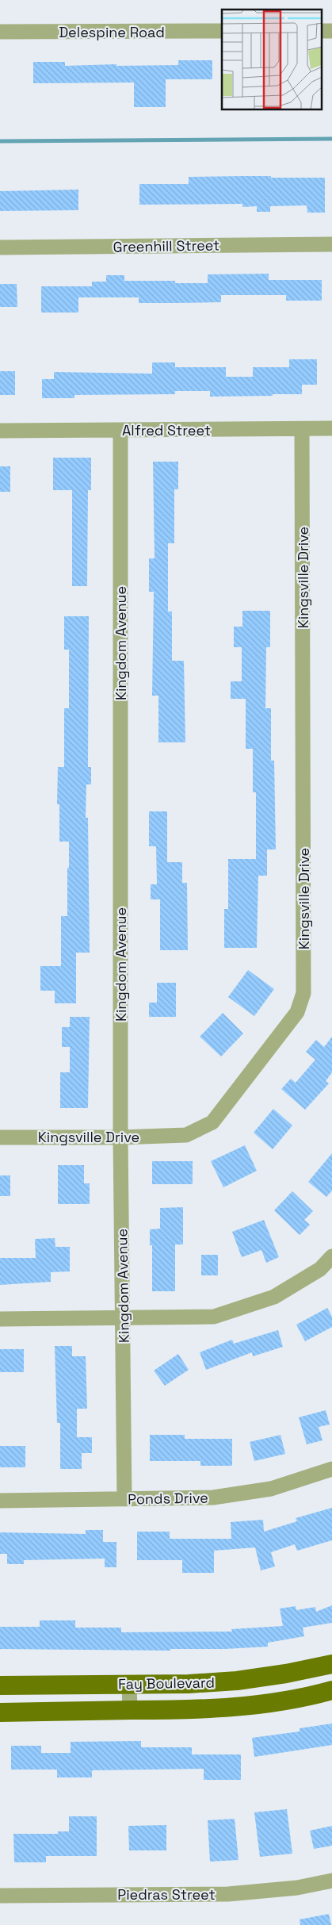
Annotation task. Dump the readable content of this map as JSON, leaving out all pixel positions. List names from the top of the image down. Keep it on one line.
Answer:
{"streets":{"main road":["Fay Boulevard"],"street":["Delespine Road","Greenhill Street","Alfred Street","Kingsville Drive","Kingdom Avenue","Ponds Drive","Piedras Street"]},"crossings":[["Alfred Street","Kingsville Drive"],["Alfred Street","Kingdom Avenue"],["Kingsville Drive","Kingdom Avenue"],["Kingdom Avenue","Ponds Drive"]]}
